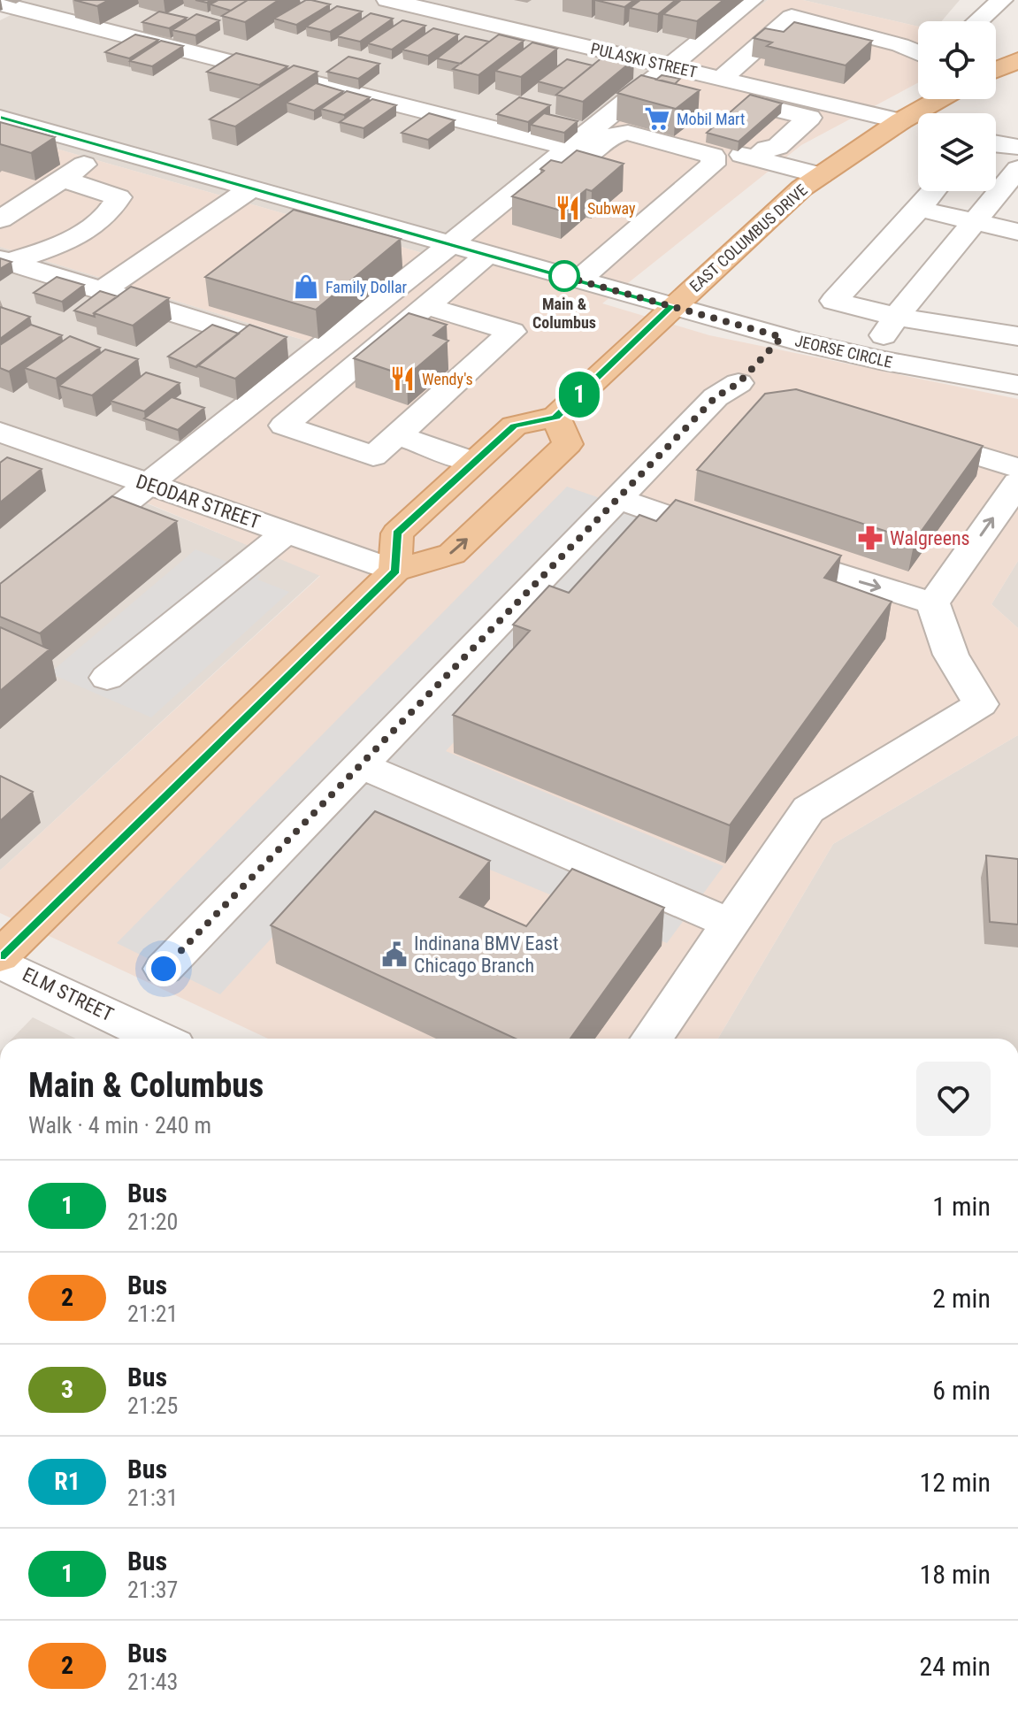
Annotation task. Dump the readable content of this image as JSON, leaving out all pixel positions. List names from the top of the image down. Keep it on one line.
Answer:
{"streets":{"main road":["EAST COLUMBUS DRIVE"],"street":["PULASKI STREET","JEORSE CIRCLE","DEODAR STREET","ELM STREET"]},"crossings":[["PULASKI STREET","EAST COLUMBUS DRIVE"],["EAST COLUMBUS DRIVE","JEORSE CIRCLE"]],"places":{"supermarket":["Mobil Mart"],"restaurant":["Subway","Wendy's"],"other":["Main & Columbus"],"shop":["Family Dollar"],"pharmacy":["Walgreens"],"public building":["Indinana BMV East Chicago Branch"]},"lines":["bus line 1"],"page":{"on_map":"1","heading":["Main & Columbus","Walk · 4 min · 240 m"],"list":[{"mark":"1","name":"Bus","note":"21:20","value":"1 min"},{"mark":"2","name":"Bus","note":"21:21","value":"2 min"},{"mark":"3","name":"Bus","note":"21:25","value":"6 min"},{"mark":"R1","name":"Bus","note":"21:31","value":"12 min"},{"mark":"1","name":"Bus","note":"21:37","value":"18 min"},{"mark":"2","name":"Bus","note":"21:43","value":"24 min"}]}}
